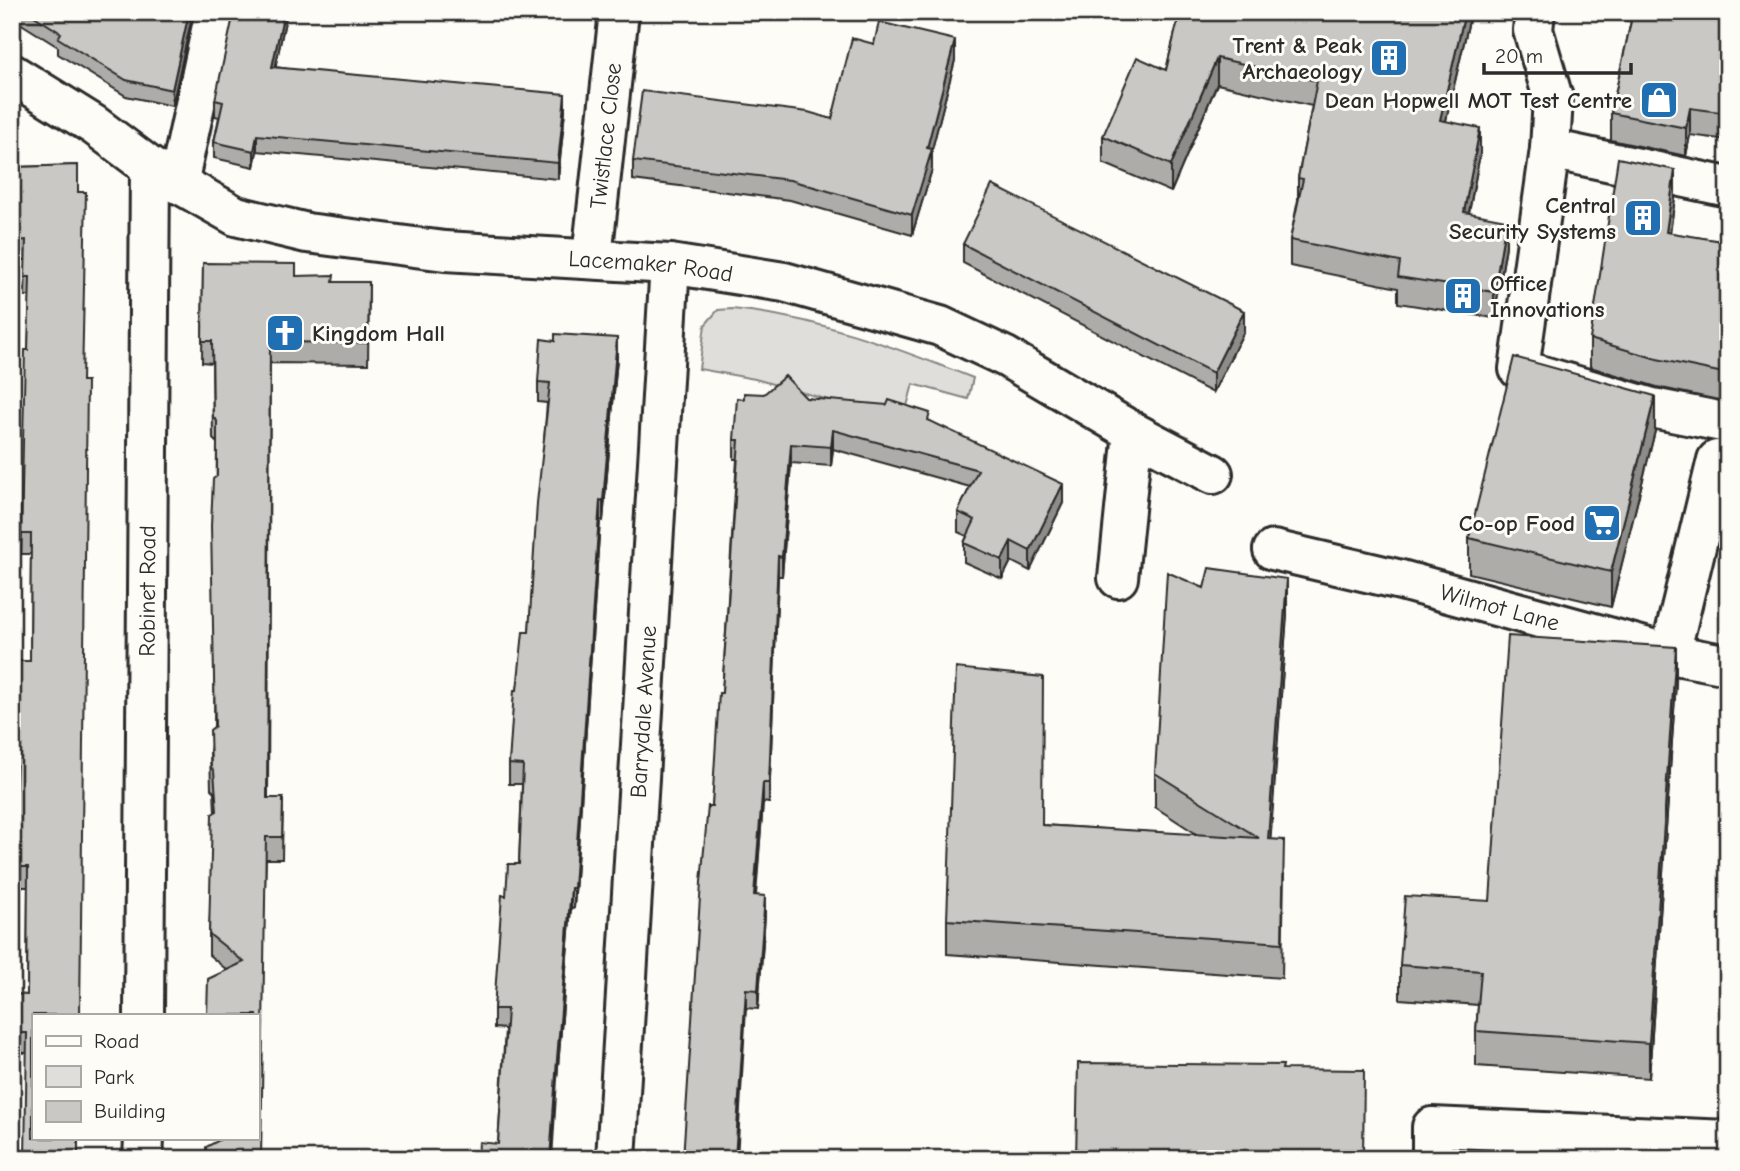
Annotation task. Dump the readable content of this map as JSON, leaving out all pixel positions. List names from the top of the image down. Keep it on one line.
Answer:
{"streets":{"street":["Twistlace Close","Lacemaker Road","Robinet Road","Wilmot Lane","Barrydale Avenue"]},"crossings":[["Twistlace Close","Lacemaker Road"],["Lacemaker Road","Robinet Road"],["Lacemaker Road","Barrydale Avenue"]],"places":{"building":["Trent & Peak Archaeology","Central Security Systems","Office Innovations"],"shop":["Dean Hopwell MOT Test Centre"],"church":["Kingdom Hall"],"supermarket":["Co-op Food"]},"legend":["Road","Park","Building"],"scale_bar":"20 m"}
